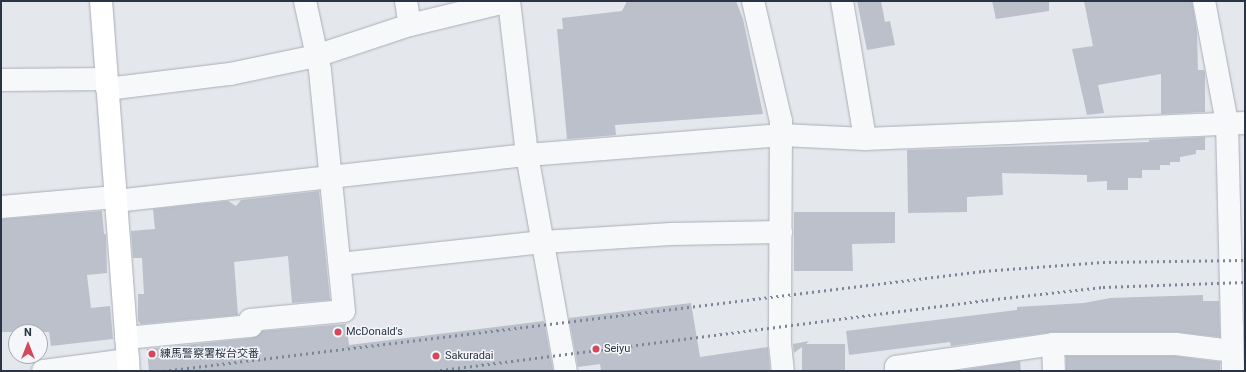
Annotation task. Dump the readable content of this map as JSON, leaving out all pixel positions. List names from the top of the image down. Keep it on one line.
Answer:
{"places":["McDonald's","Seiyu","練馬警察署桜台交番","Sakuradai"],"north":"top"}
